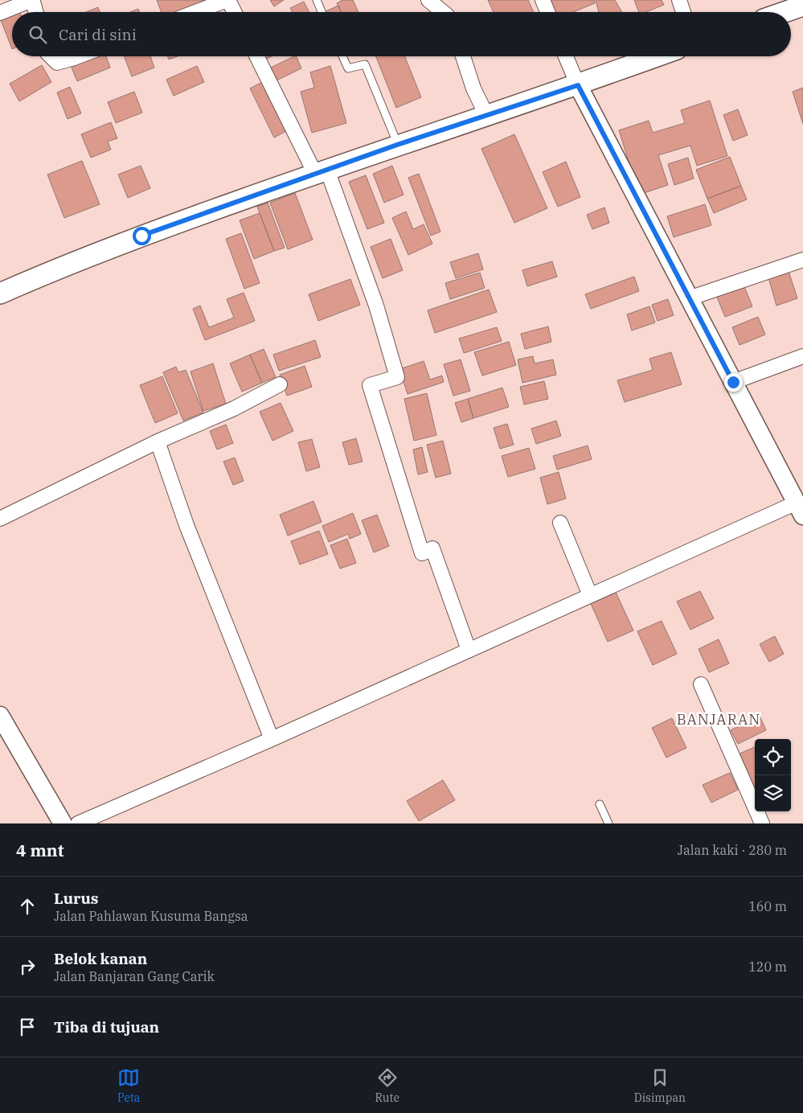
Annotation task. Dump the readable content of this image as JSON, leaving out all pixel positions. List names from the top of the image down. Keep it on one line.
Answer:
{"districts":["BANJARAN"],"page":{"search":"Cari di sini","heading":["4 mnt","Jalan kaki · 280 m"],"list":[["Lurus","Jalan Pahlawan Kusuma Bangsa","160 m"],["Belok kanan","Jalan Banjaran Gang Carik","120 m"],"Tiba di tujuan"],"nav":["Peta","Rute","Disimpan"]}}
